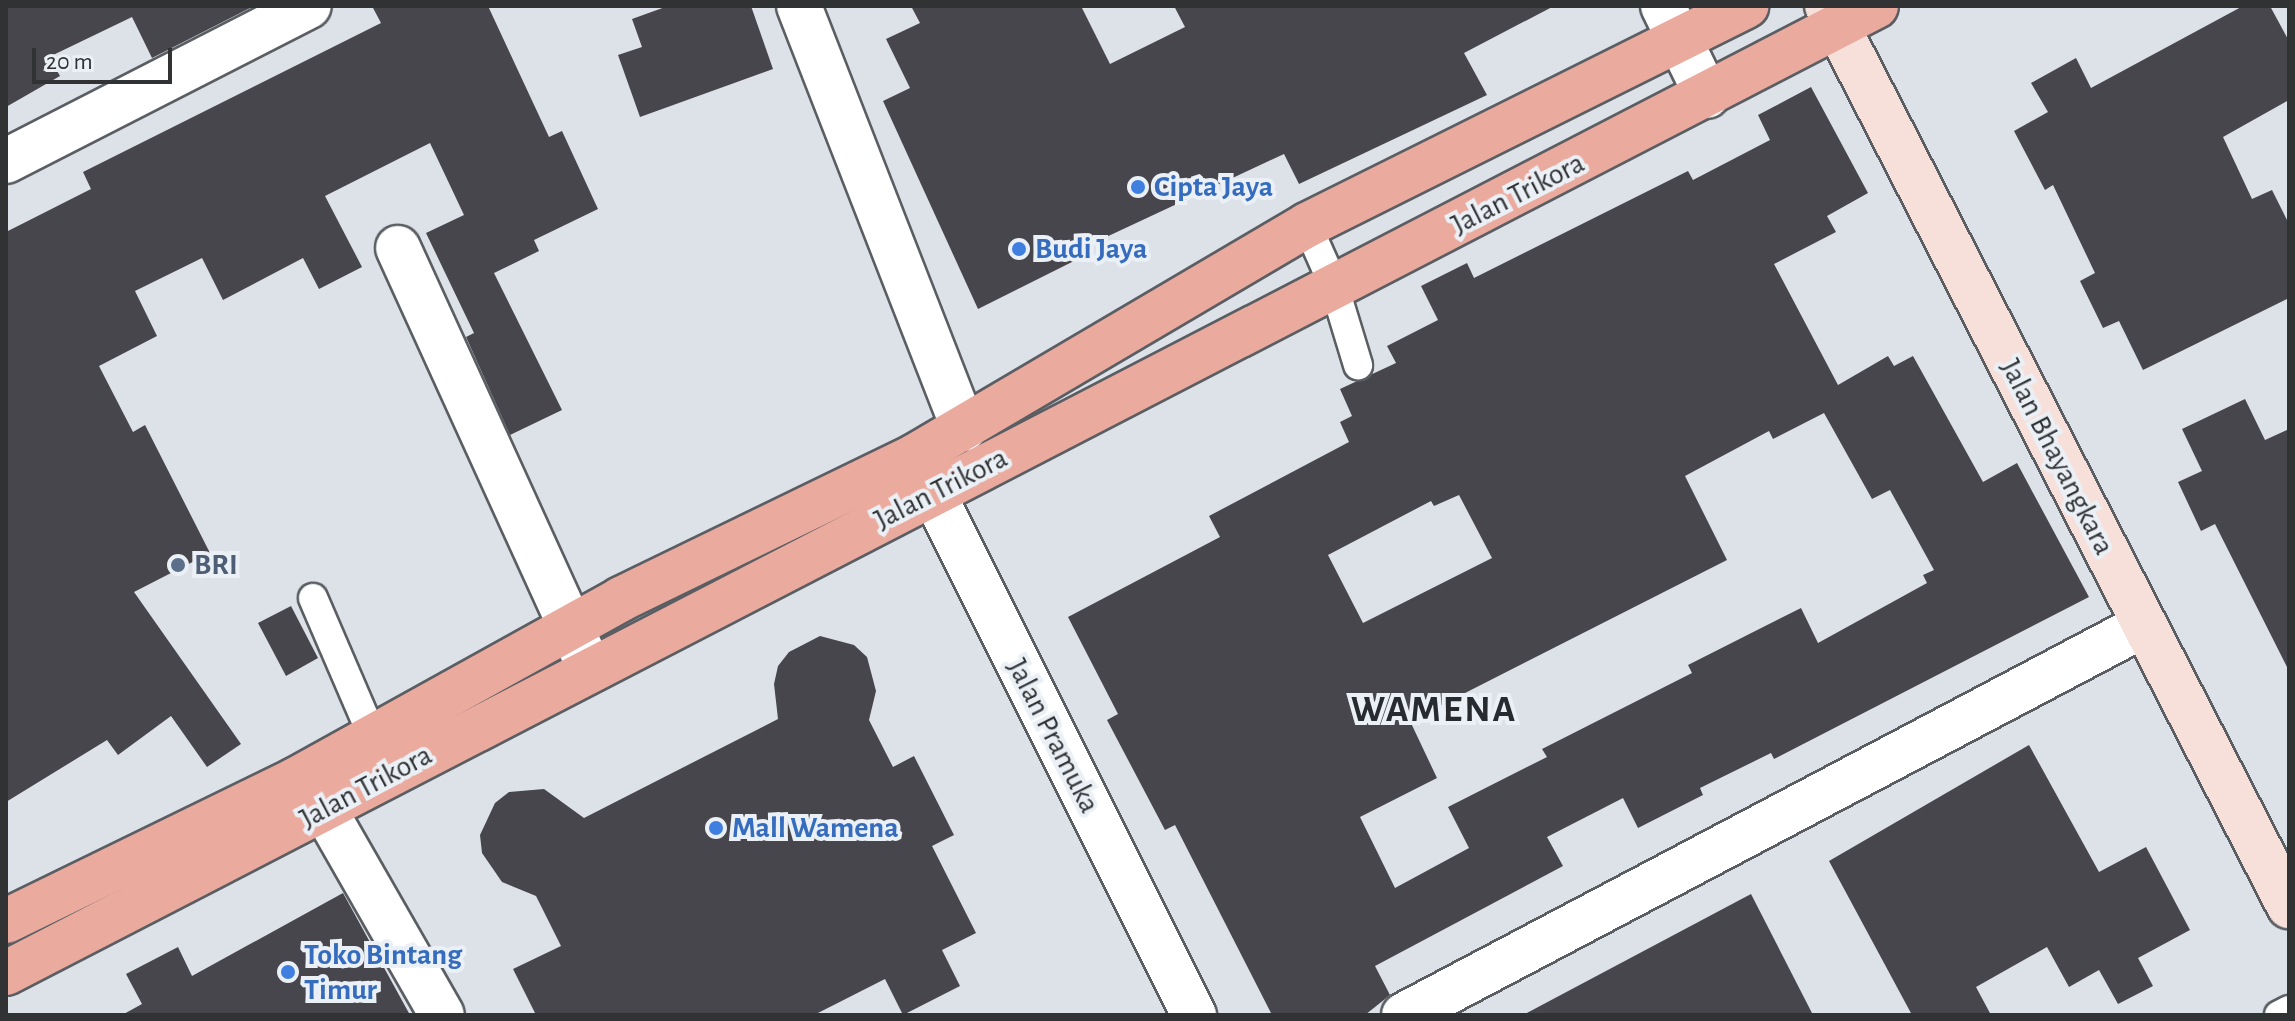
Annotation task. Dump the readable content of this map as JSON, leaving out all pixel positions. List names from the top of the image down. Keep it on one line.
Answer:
{"streets":{"highway":["Jalan Trikora"],"main road":["Jalan Bhayangkara"],"street":["Jalan Pramuka"]},"crossings":[["Jalan Trikora","Jalan Bhayangkara"],["Jalan Trikora","Jalan Pramuka"]],"districts":["WAMENA"],"places":["Cipta Jaya","Budi Jaya","BRI","Mall Wamena","Toko Bintang Timur"],"scale_bar":"20 m"}
